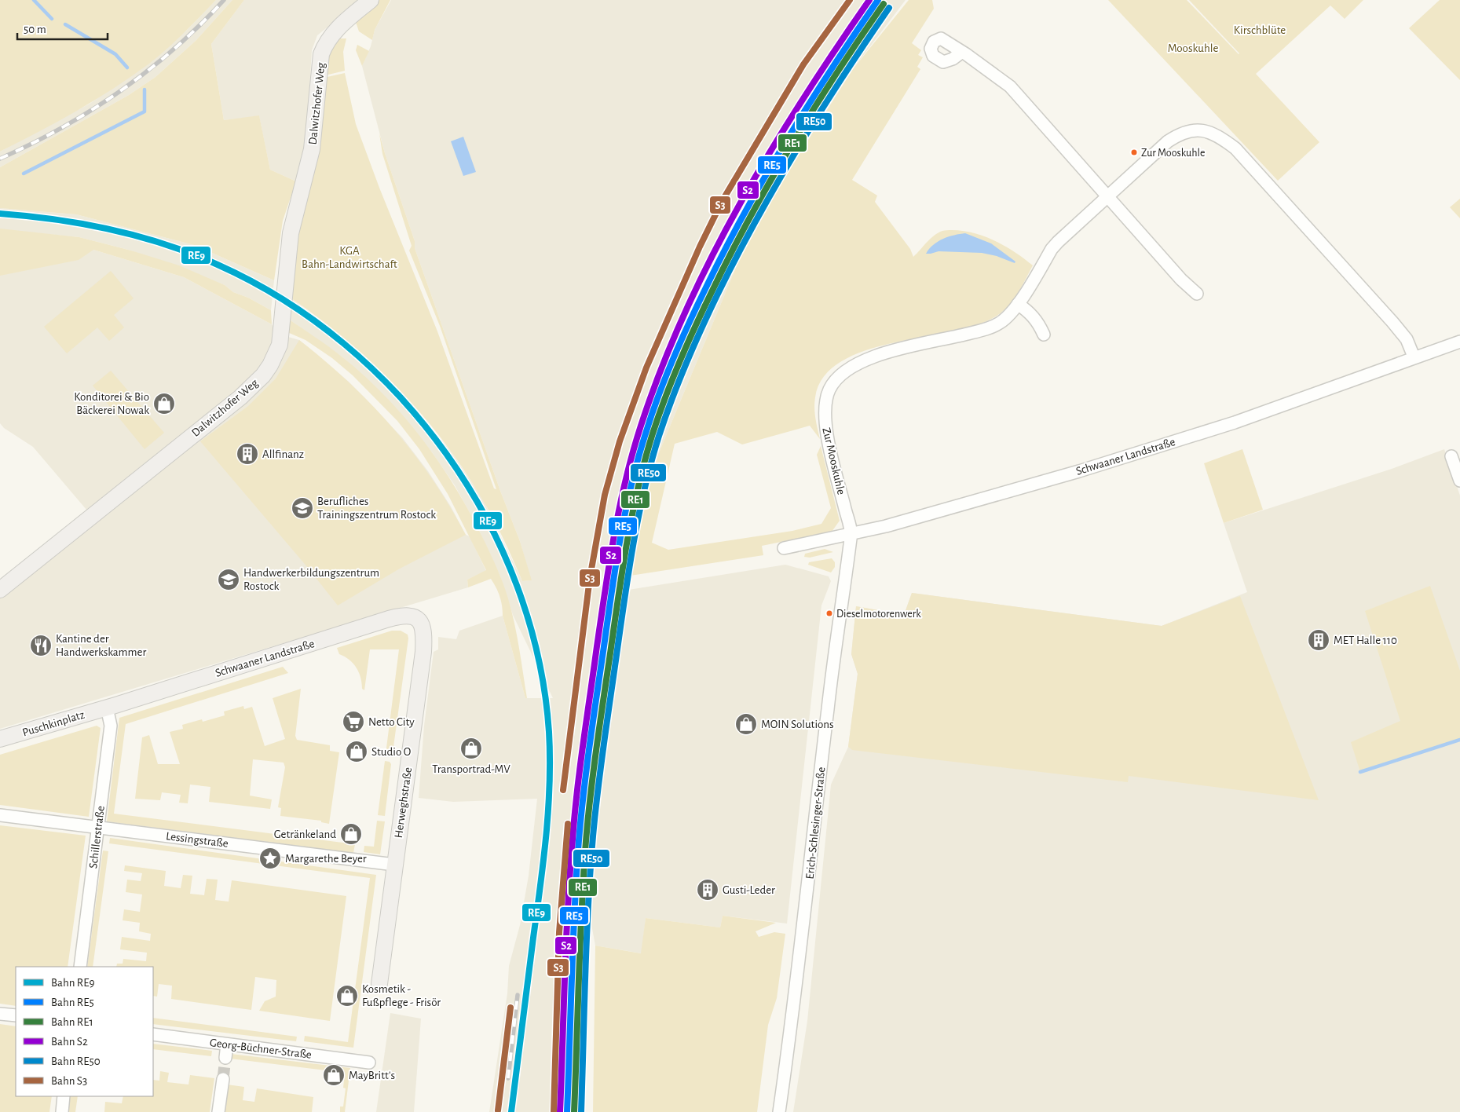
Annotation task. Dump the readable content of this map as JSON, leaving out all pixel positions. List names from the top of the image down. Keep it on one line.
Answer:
{"streets":{"street":["Dalwitzhofer Weg","Schwaaner Landstraße","Zur Mooskuhle","Puschkinplatz","Herweghstraße","Erich-Schlesinger-Straße","Schillerstraße","Lessingstraße","Georg-Büchner-Straße"]},"crossings":[["Schwaaner Landstraße","Zur Mooskuhle"],["Schwaaner Landstraße","Puschkinplatz"],["Schwaaner Landstraße","Herweghstraße"],["Schwaaner Landstraße","Erich-Schlesinger-Straße"],["Schwaaner Landstraße","Schillerstraße"],["Zur Mooskuhle","Erich-Schlesinger-Straße"],["Puschkinplatz","Schillerstraße"],["Herweghstraße","Lessingstraße"],["Schillerstraße","Lessingstraße"]],"parks":["Kirschblüte","Mooskuhle","KGA Bahn-Landwirtschaft"],"places":{"other":["Zur Mooskuhle","Dieselmotorenwerk"],"shop":["Konditorei & Bio Bäckerei Nowak","MOIN Solutions","Transportrad-MV","Studio O","Getränkeland","Kosmetik - Fußpflege - Frisör","MayBritt's"],"building":["Allfinanz","MET Halle 110","Gusti-Leder"],"school or university":["Berufliches Trainingszentrum Rostock","Handwerkerbildungszentrum Rostock"],"restaurant":["Kantine der Handwerkskammer"],"supermarket":["Netto City"],"place":["Margarethe Beyer"]},"lines":["rail line RE5","rail line S2","rail line S3","rail line RE1","rail line RE50","rail line RE9"],"legend":["Bahn RE9","Bahn RE5","Bahn RE1","Bahn S2","Bahn RE50","Bahn S3"],"scale_bar":"50 m"}
